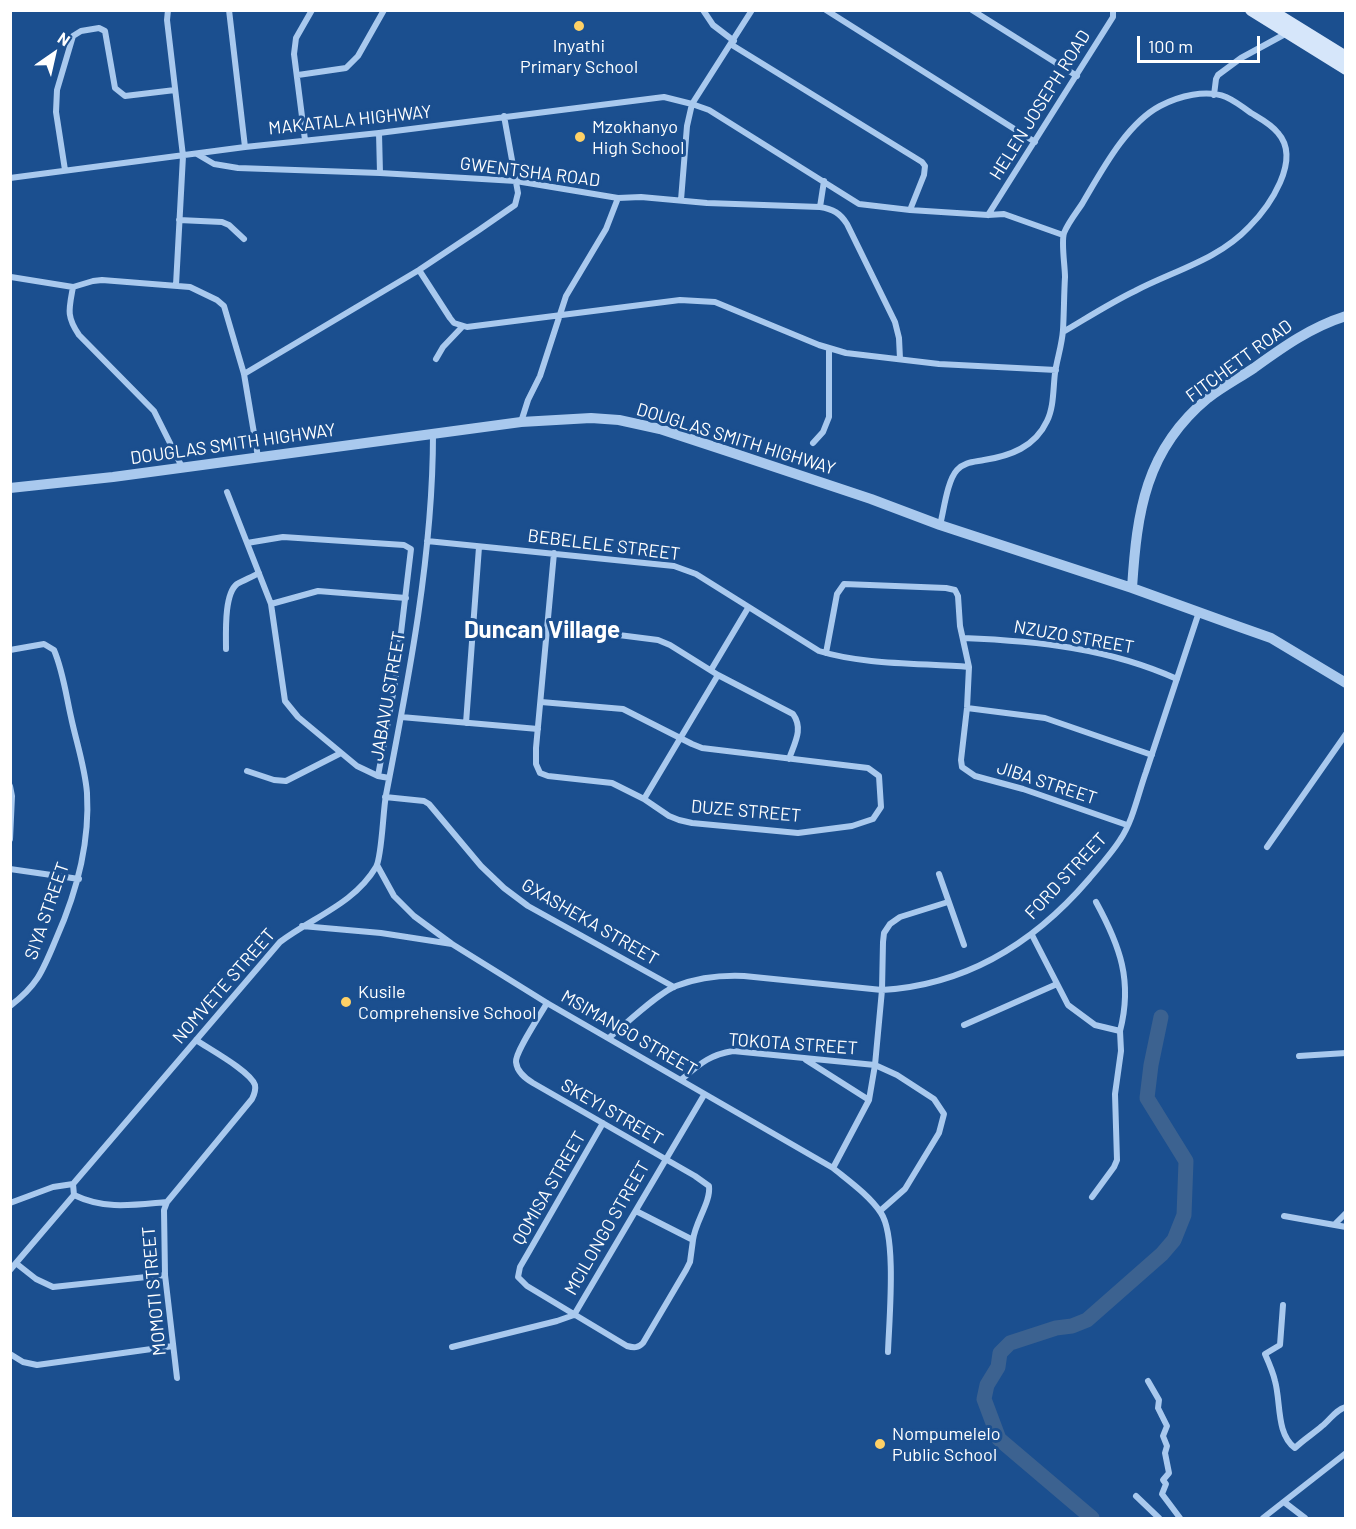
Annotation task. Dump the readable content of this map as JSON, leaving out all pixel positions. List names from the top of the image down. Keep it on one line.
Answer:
{"streets":{"street":["HELEN JOSEPH ROAD","MAKATALA HIGHWAY","GWENTSHA ROAD","FITCHETT ROAD","DOUGLAS SMITH HIGHWAY","BEBELELE STREET","NZUZO STREET","JABAVU STREET","JIBA STREET","DUZE STREET","FORD STREET","SIYA STREET","GXASHEKA STREET","NOMVETE STREET","MSIMANGO STREET","TOKOTA STREET","SKEYI STREET","QOMISA STREET","MCILONGO STREET","MOMOTI STREET"]},"crossings":[["HELEN JOSEPH ROAD","MAKATALA HIGHWAY"],["MAKATALA HIGHWAY","GWENTSHA ROAD"],["FITCHETT ROAD","DOUGLAS SMITH HIGHWAY"],["DOUGLAS SMITH HIGHWAY","JABAVU STREET"],["DOUGLAS SMITH HIGHWAY","FORD STREET"],["BEBELELE STREET","JABAVU STREET"],["NZUZO STREET","FORD STREET"],["JABAVU STREET","GXASHEKA STREET"],["JABAVU STREET","MSIMANGO STREET"],["JIBA STREET","FORD STREET"],["FORD STREET","GXASHEKA STREET"],["FORD STREET","MSIMANGO STREET"],["NOMVETE STREET","MSIMANGO STREET"],["NOMVETE STREET","MOMOTI STREET"],["MSIMANGO STREET","TOKOTA STREET"],["MSIMANGO STREET","SKEYI STREET"],["MSIMANGO STREET","MCILONGO STREET"],["SKEYI STREET","QOMISA STREET"],["SKEYI STREET","MCILONGO STREET"],["QOMISA STREET","MCILONGO STREET"]],"districts":["Duncan Village"],"places":["Inyathi Primary School","Mzokhanyo High School","Kusile Comprehensive School","Nompumelelo Public School"],"scale_bar":"100 m","north":"top right"}
